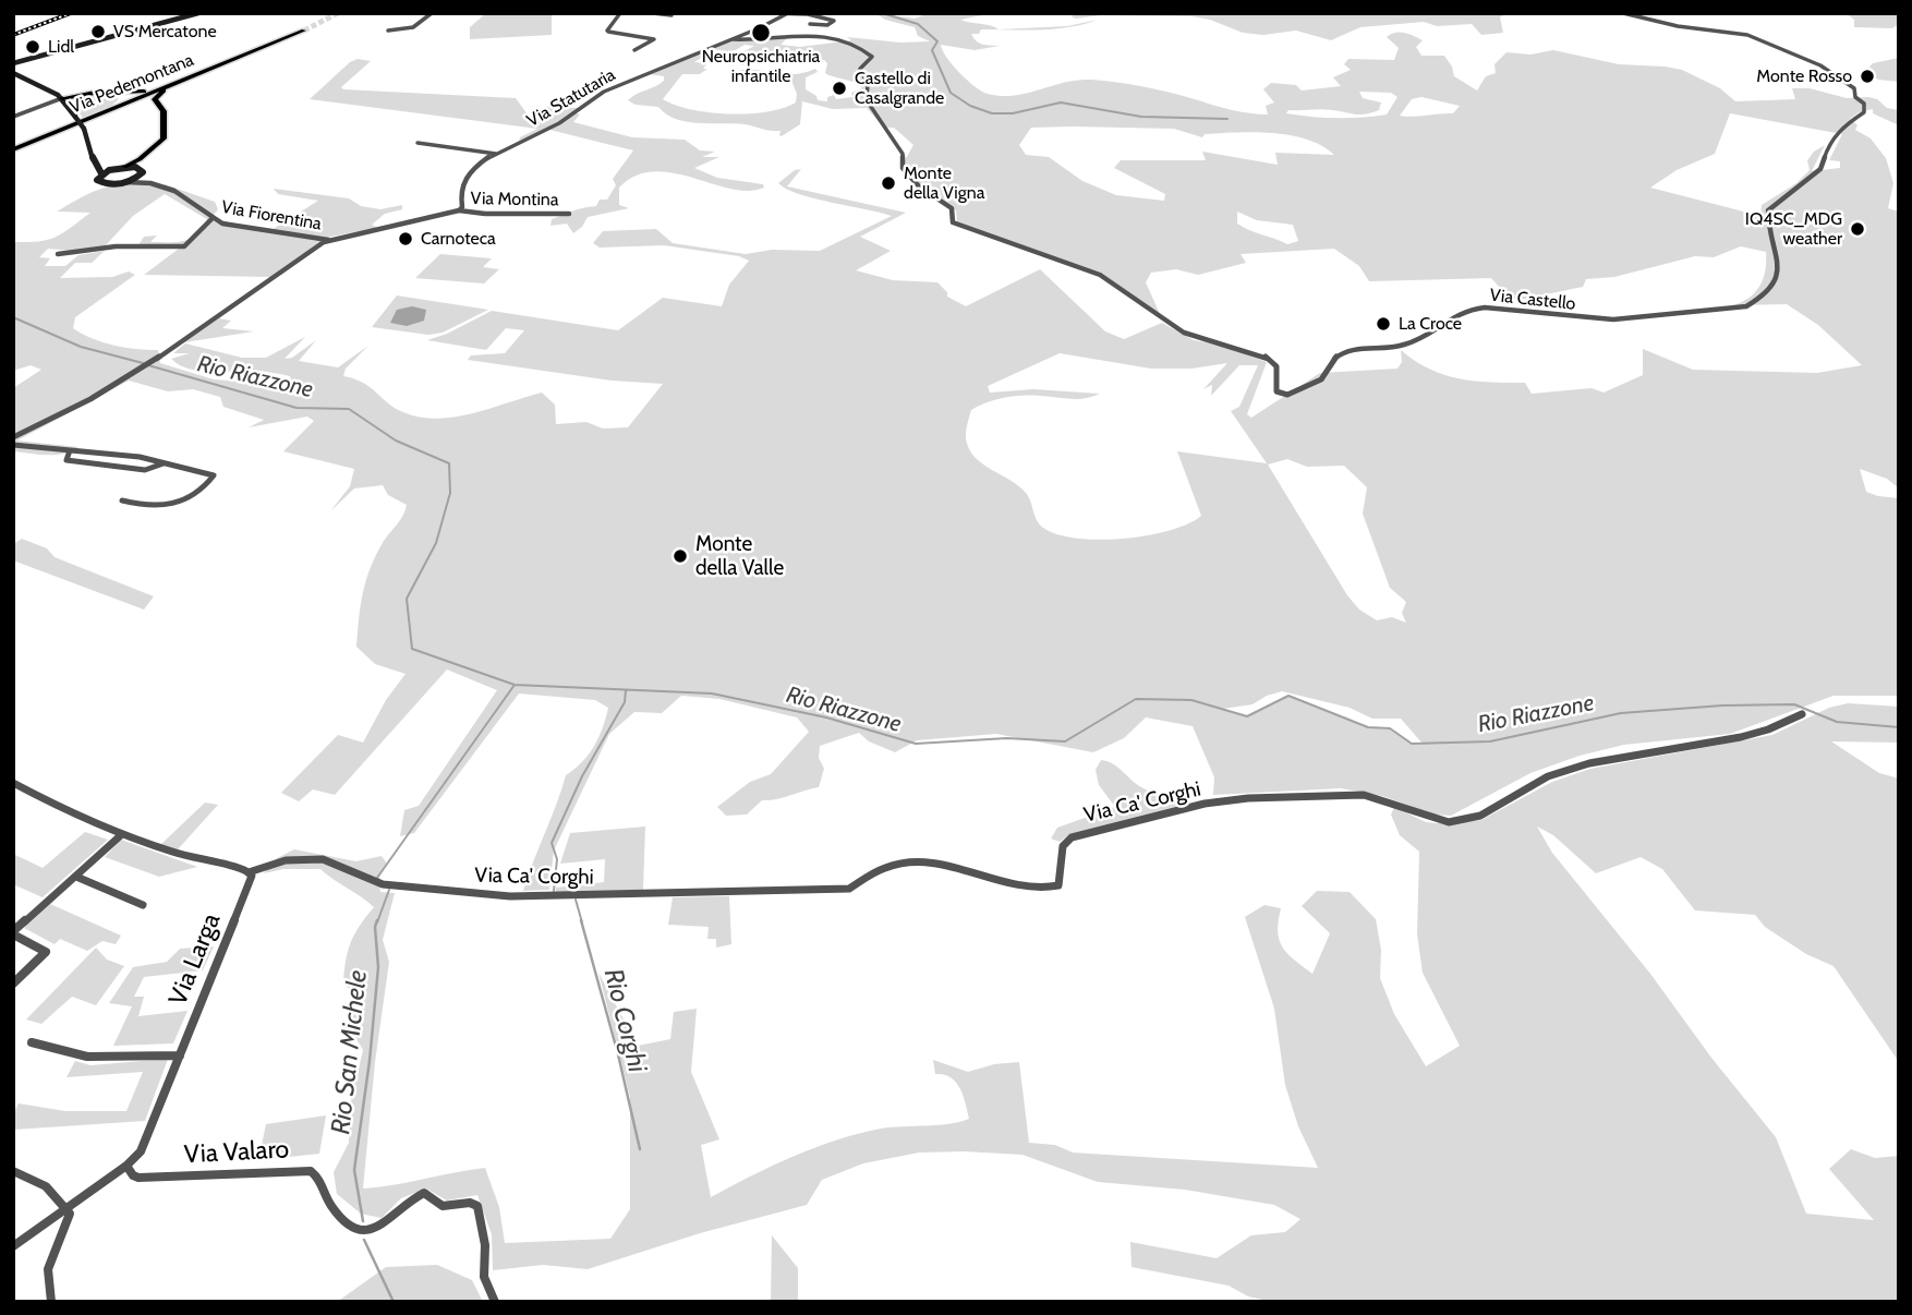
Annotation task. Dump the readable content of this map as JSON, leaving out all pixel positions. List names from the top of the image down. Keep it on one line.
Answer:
{"streets":{"main road":["Via Pedemontana"],"street":["Via Statutaria","Via Montina","Via Fiorentina","Via Castello","Via Ca' Corghi","Via Larga","Via Valaro"]},"crossings":[["Via Statutaria","Via Montina"],["Via Statutaria","Via Castello"],["Via Ca' Corghi","Via Larga"],["Via Larga","Via Valaro"]],"water":["Rio Riazzone","Rio Corghi","Rio San Michele"],"places":["VS Mercatone","Neuropsichiatria infantile","Lidl","Monte Rosso","Castello di Casalgrande","Monte della Vigna","IQ4SC_MDG weather","Carnoteca","La Croce","Monte della Valle"]}
